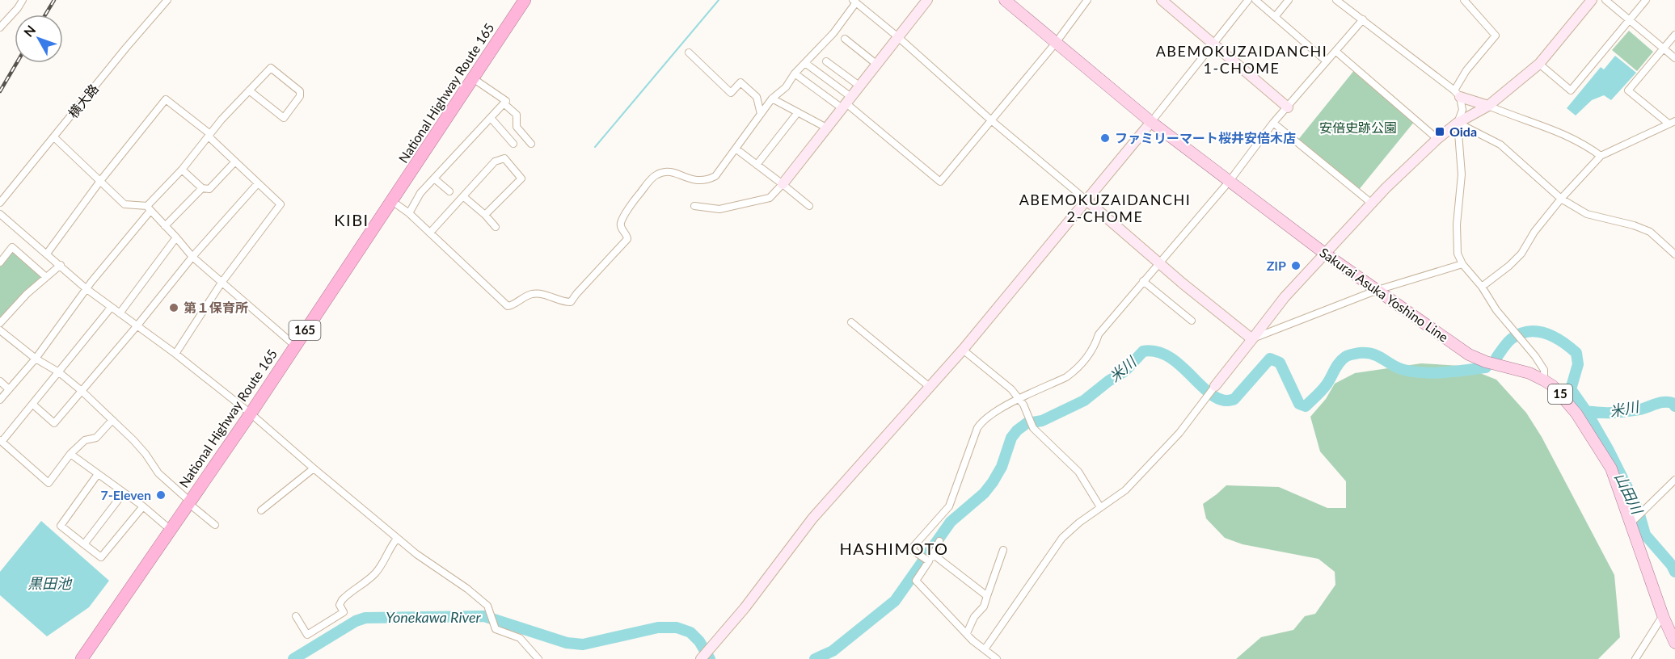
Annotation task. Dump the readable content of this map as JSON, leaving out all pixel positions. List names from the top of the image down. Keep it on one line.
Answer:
{"streets":{"highway":["National Highway Route 165","165"],"main road":["Sakurai Asuka Yoshino Line","15"],"street":["横大路"]},"districts":["ABEMOKUZAIDANCHI 1-CHOME","ABEMOKUZAIDANCHI 2-CHOME","KIBI","HASHIMOTO"],"water":["米川","山田川","黒田池","Yonekawa River"],"parks":["安倍史跡公園"],"places":{"transit":["Oida"],"other":["ファミリーマート桜井安倍木店","ZIP","第１保育所","7-Eleven"]},"north":"top left"}
